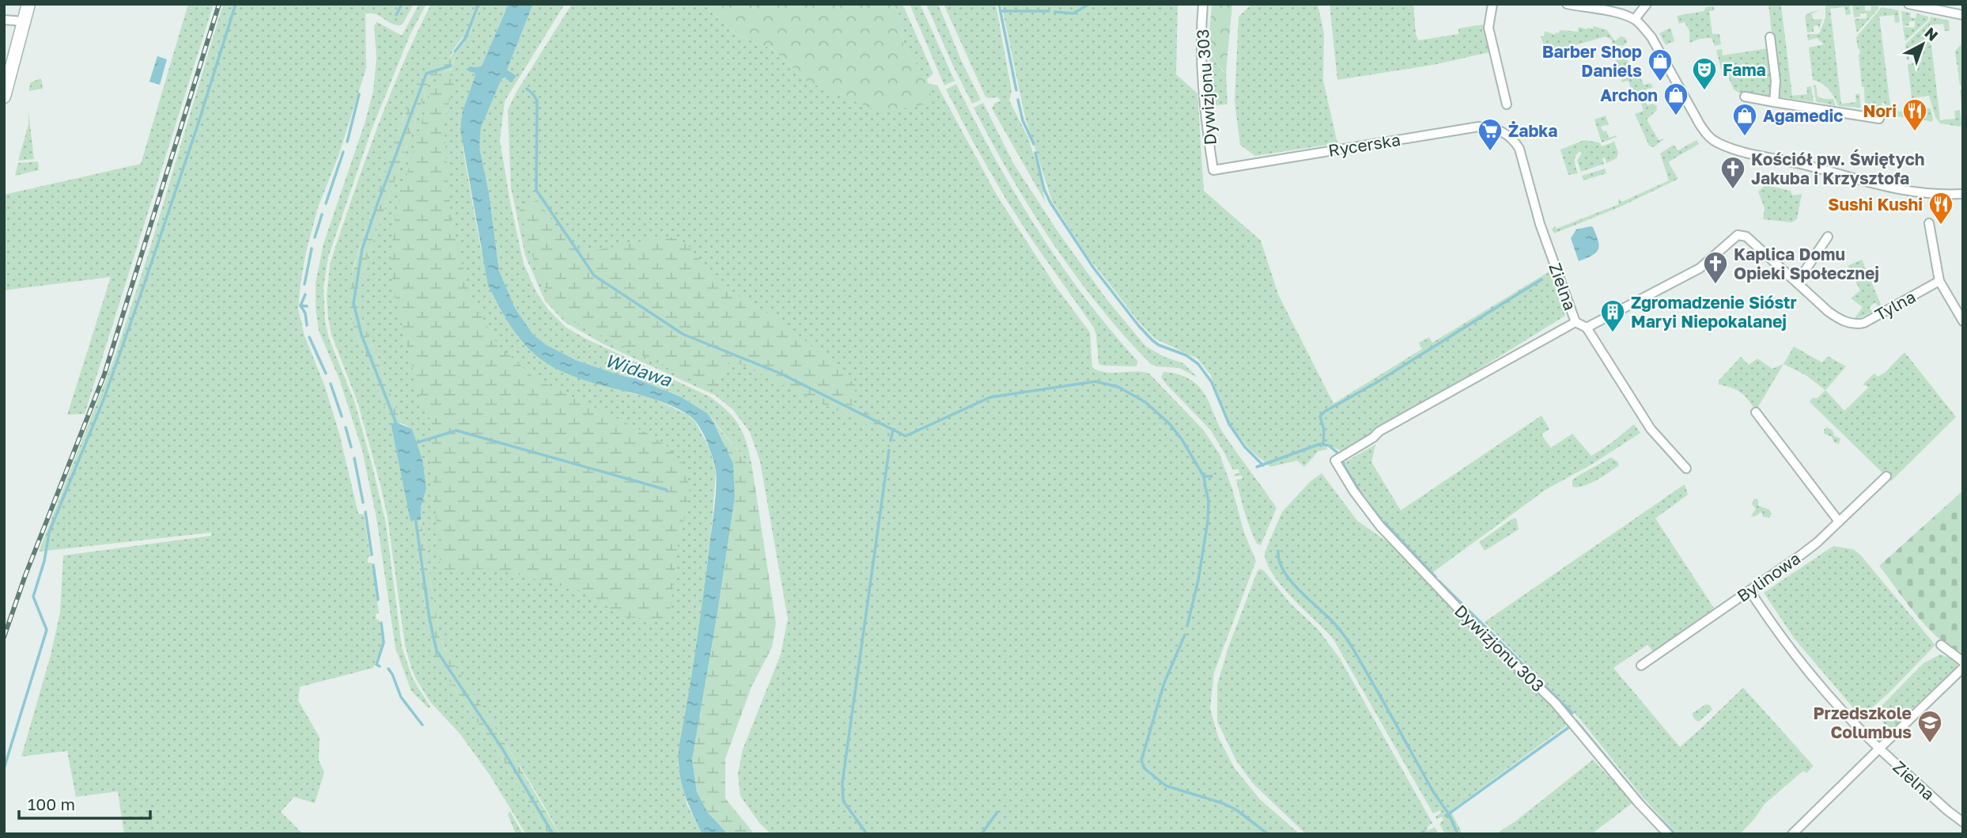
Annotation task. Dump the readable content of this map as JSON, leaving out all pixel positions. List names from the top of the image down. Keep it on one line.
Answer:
{"streets":{"street":["Dywizjonu 303","Rycerska","Zielna","Tylna","Bylinowa"]},"crossings":[["Dywizjonu 303","Rycerska"],["Dywizjonu 303","Zielna"],["Rycerska","Zielna"],["Zielna","Tylna"]],"water":["Widawa"],"places":{"shop":["Barber Shop Daniels","Archon","Agamedic"],"theatre":["Fama"],"restaurant":["Nori","Sushi Kushi"],"supermarket":["Żabka"],"church":["Kościół pw. Świętych Jakuba i Krzysztofa","Kaplica Domu Opieki Społecznej"],"building":["Zgromadzenie Sióstr Maryi Niepokalanej"],"school or university":["Przedszkole Columbus"]},"scale_bar":"100 m","north":"top right"}
